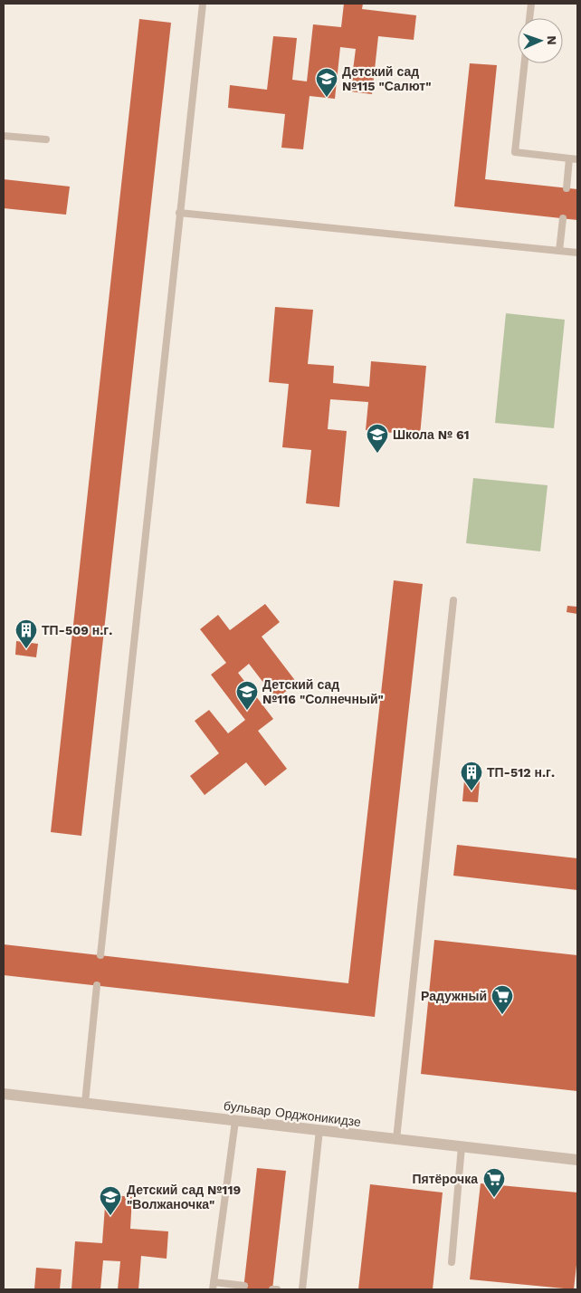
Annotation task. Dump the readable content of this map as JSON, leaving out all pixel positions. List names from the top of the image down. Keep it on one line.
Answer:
{"streets":{"street":["бульвар Орджоникидзе"]},"places":{"school or university":["Детский сад №115 \"Салют\"","Школа № 61","Детский сад №116 \"Солнечный\"","Детский сад №119 \"Волжаночка\""],"building":["ТП-509 н.г.","ТП-512 н.г."],"supermarket":["Радужный","Пятёрочка"]},"north":"right"}
